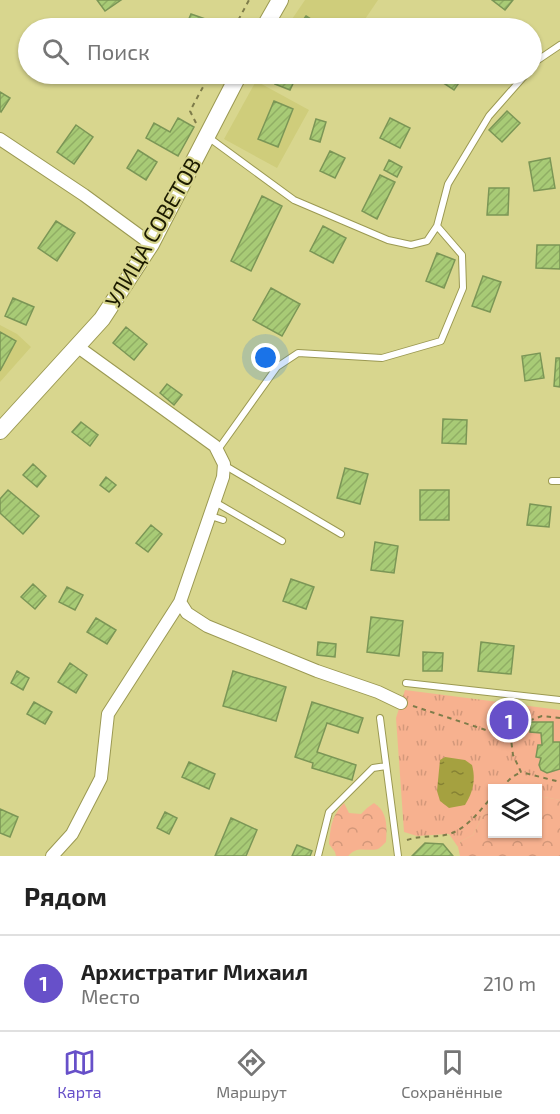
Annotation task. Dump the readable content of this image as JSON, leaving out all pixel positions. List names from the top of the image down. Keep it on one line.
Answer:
{"streets":{"main road":["УЛИЦА СОВЕТОВ"]},"page":{"search":"Поиск","pins":"1","heading":"Рядом","list":[{"mark":"1","name":"Архистратиг Михаил","note":"Место","value":"210 m"}],"nav":["Карта","Маршрут","Сохранённые"]}}
